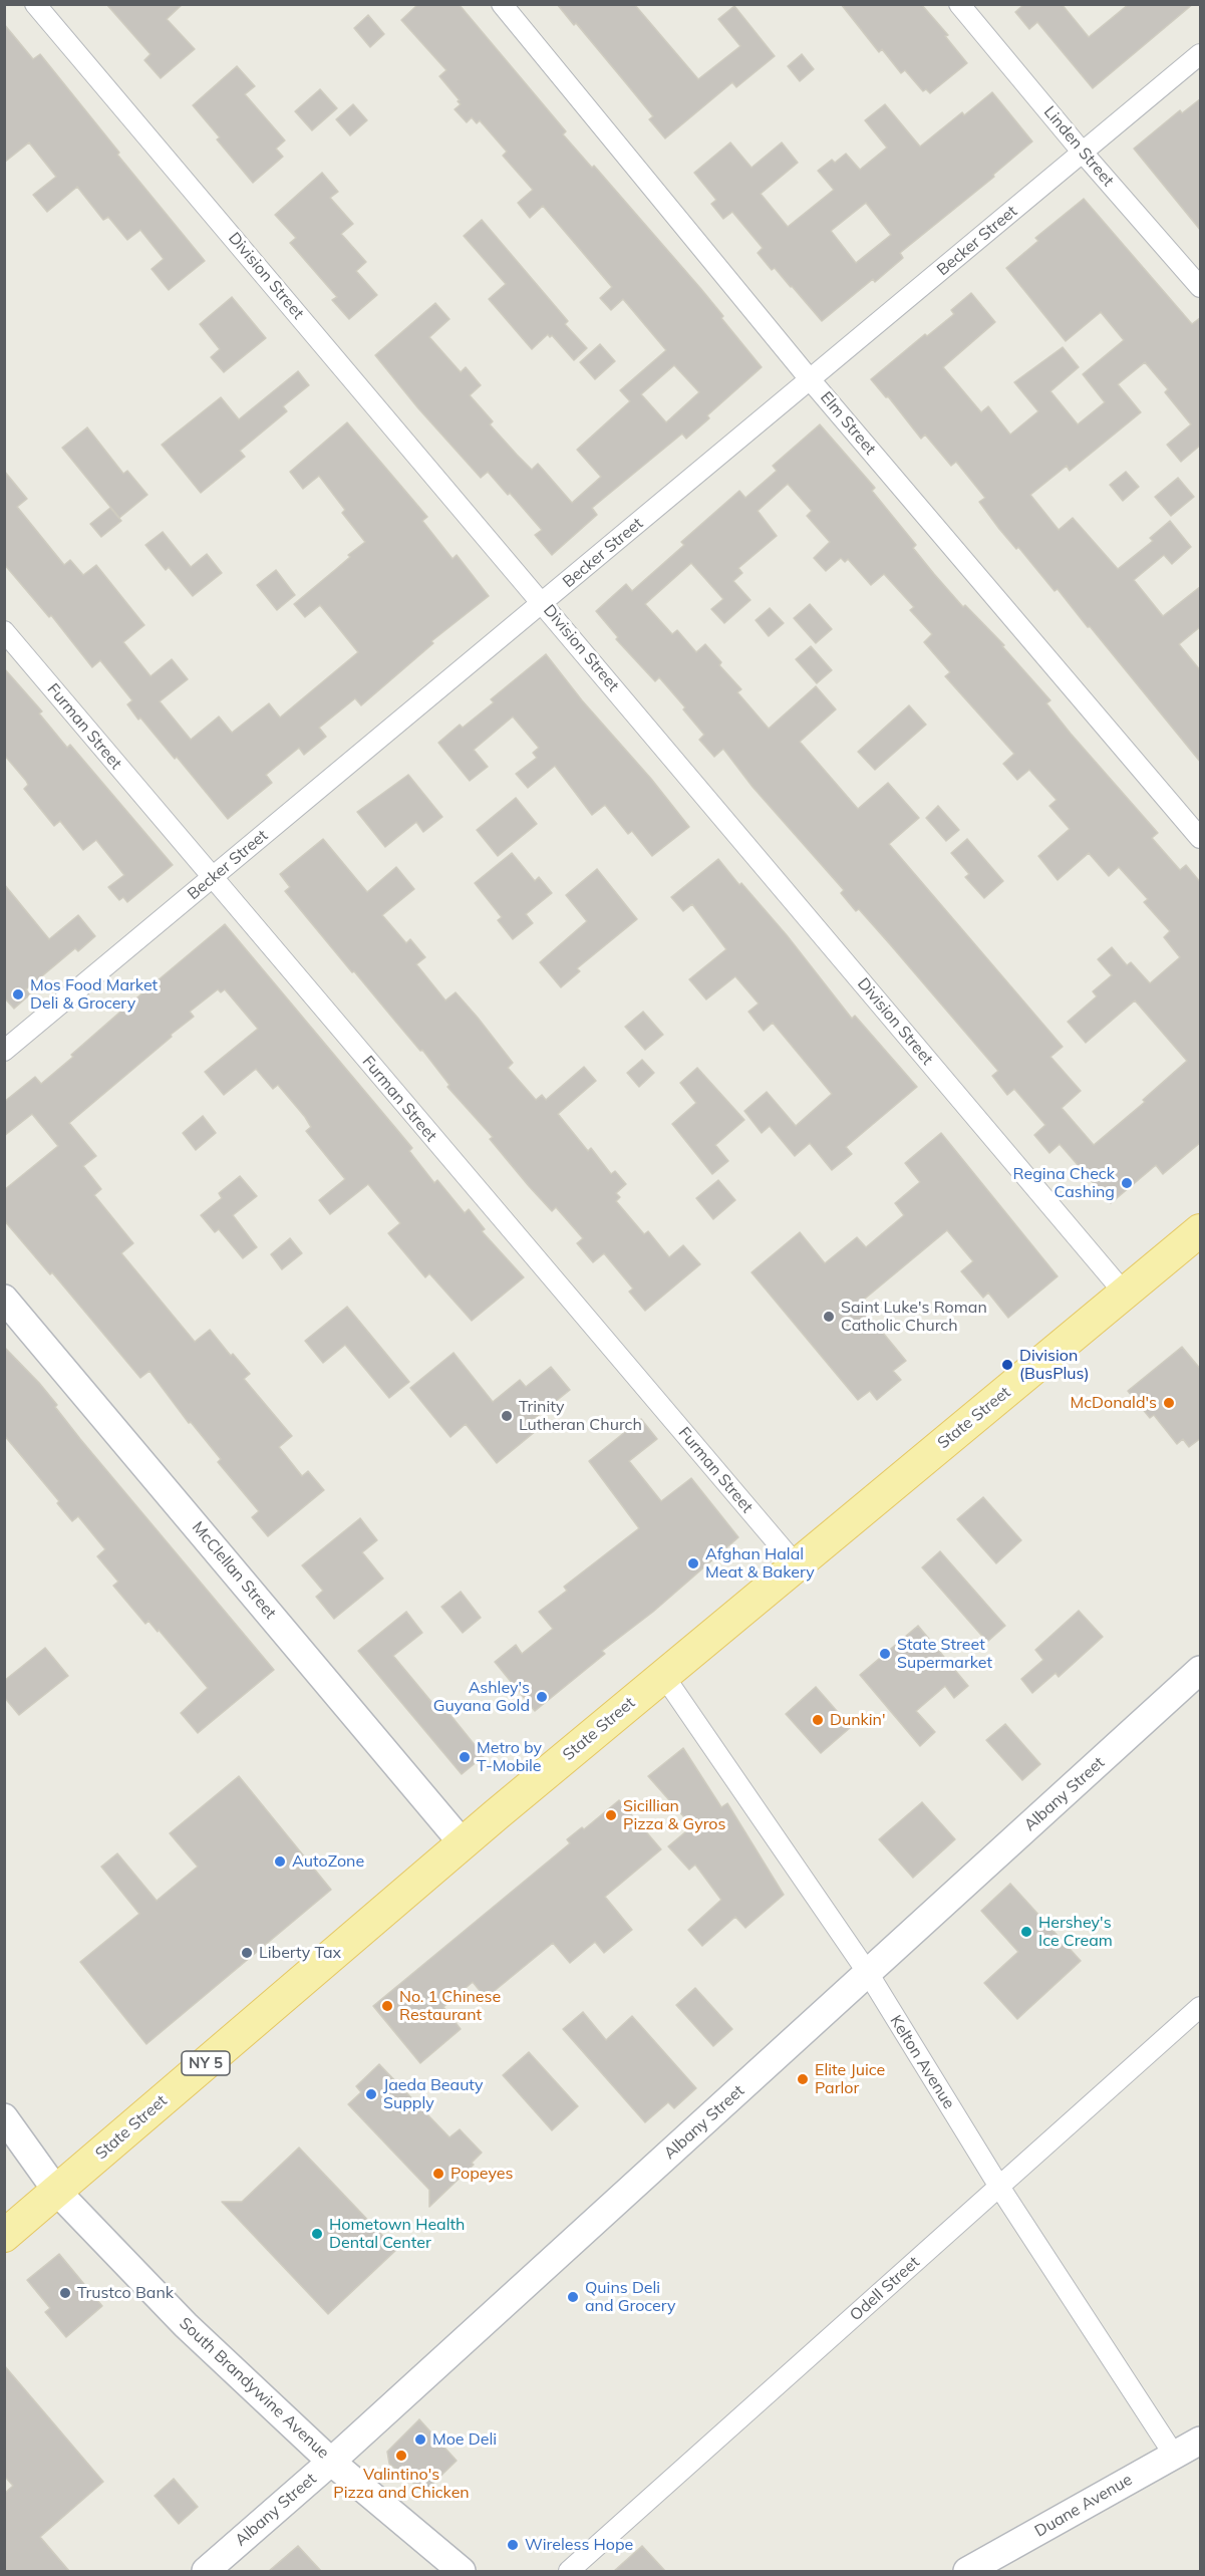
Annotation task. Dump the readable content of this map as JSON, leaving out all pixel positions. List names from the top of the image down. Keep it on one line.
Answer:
{"streets":{"main road":["State Street","NY 5"],"street":["Linden Street","Becker Street","Division Street","Elm Street","Furman Street","McClellan Street","Albany Street","Kelton Avenue","Odell Street","South Brandywine Avenue","Duane Avenue"]},"crossings":[["Linden Street","Becker Street"],["Becker Street","Division Street"],["Becker Street","Elm Street"],["Becker Street","Furman Street"],["Division Street","State Street"],["Furman Street","State Street"],["State Street","McClellan Street"],["State Street","Kelton Avenue"],["State Street","South Brandywine Avenue"],["Albany Street","Kelton Avenue"],["Albany Street","South Brandywine Avenue"],["Kelton Avenue","Odell Street"],["Kelton Avenue","Duane Avenue"]],"places":["Mos Food Market Deli & Grocery","Regina Check Cashing","Saint Luke's Roman Catholic Church","Division (BusPlus)","McDonald's","Trinity Lutheran Church","Afghan Halal Meat & Bakery","State Street Supermarket","Ashley's Guyana Gold","Dunkin'","Metro by T-Mobile","Sicillian Pizza & Gyros","AutoZone","Hershey's Ice Cream","Liberty Tax","No. 1 Chinese Restaurant","Elite Juice Parlor","Jaeda Beauty Supply","Popeyes","Hometown Health Dental Center","Trustco Bank","Quins Deli and Grocery","Moe Deli","Valintino's Pizza and Chicken","Wireless Hope"]}
